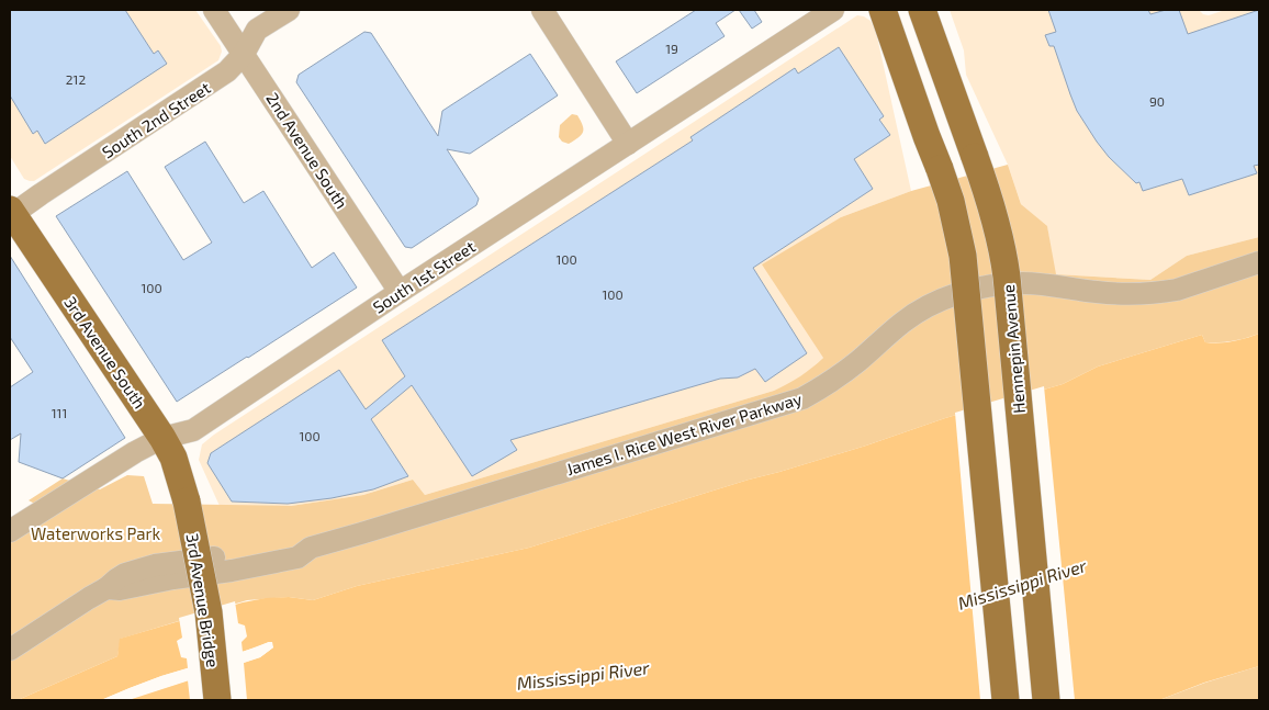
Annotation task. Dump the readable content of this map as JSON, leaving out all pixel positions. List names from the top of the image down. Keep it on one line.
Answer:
{"streets":{"main road":["Hennepin Avenue","3rd Avenue South","3rd Avenue Bridge"],"street":["South 2nd Street","2nd Avenue South","South 1st Street","James I. Rice West River Parkway"]},"crossings":[["South 2nd Street","2nd Avenue South"],["South 2nd Street","3rd Avenue South"],["2nd Avenue South","South 1st Street"],["South 1st Street","3rd Avenue South"],["3rd Avenue South","3rd Avenue Bridge"]],"water":["Mississippi River"],"parks":["Waterworks Park"],"house_numbers":["19","212","90","100","100","100","111","100"]}
